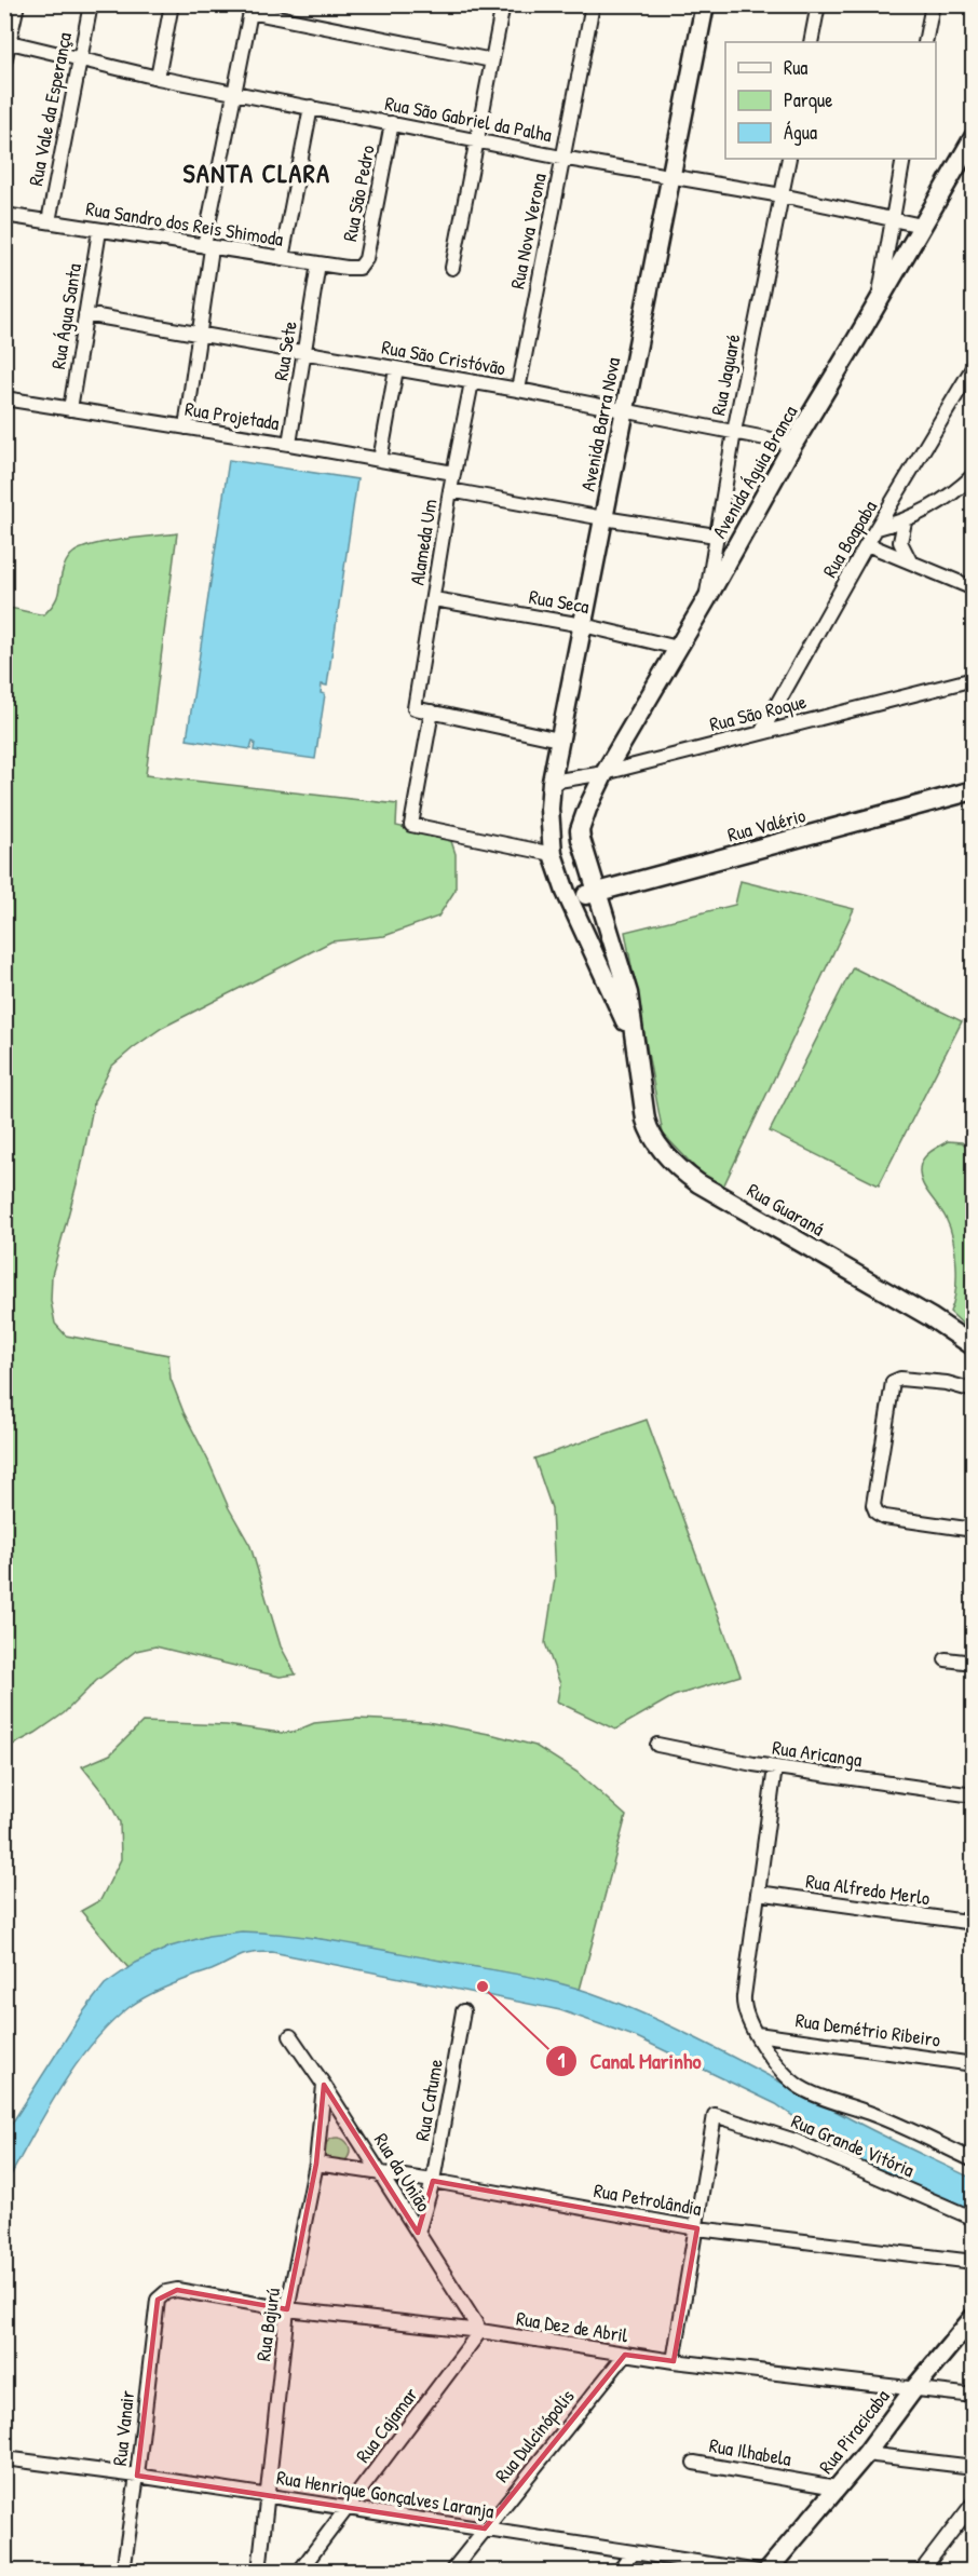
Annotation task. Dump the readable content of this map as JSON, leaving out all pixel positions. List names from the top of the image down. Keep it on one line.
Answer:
{"streets":{"street":["Rua Vale da Esperança","Rua São Gabriel da Palha","Rua São Pedro","Rua Sandro dos Reis Shimoda","Rua Nova Verona","Rua Água Santa","Rua Sete","Rua São Cristóvão","Rua Jaguaré","Rua Projetada","Avenida Barra Nova","Avenida Águia Branca","Rua Boapaba","Alameda Um","Rua Seca","Rua São Roque","Rua Valério","Rua Guaraná","Rua Aricanga","Rua Alfredo Merlo","Rua Demétrio Ribeiro","Rua Catume","Rua Grande Vitória","Rua da União","Rua Petrolândia","Rua Bajurú","Rua Dez de Abril","Rua Cajamar","Rua Vanair","Rua Piracicaba","Rua Dulcinópolis","Rua Ilhabela","Rua Henrique Gonçalves Laranja"]},"crossings":[["Rua Vale da Esperança","Rua São Gabriel da Palha"],["Rua Vale da Esperança","Rua Sandro dos Reis Shimoda"],["Rua São Gabriel da Palha","Rua São Pedro"],["Rua São Gabriel da Palha","Rua Nova Verona"],["Rua São Gabriel da Palha","Rua Jaguaré"],["Rua São Gabriel da Palha","Avenida Barra Nova"],["Rua São Gabriel da Palha","Avenida Águia Branca"],["Rua São Pedro","Rua Sandro dos Reis Shimoda"],["Rua Sandro dos Reis Shimoda","Rua Água Santa"],["Rua Sandro dos Reis Shimoda","Rua Sete"],["Rua Nova Verona","Rua São Cristóvão"],["Rua Água Santa","Rua São Cristóvão"],["Rua Água Santa","Rua Projetada"],["Rua Sete","Rua São Cristóvão"],["Rua Sete","Rua Projetada"],["Rua São Cristóvão","Rua Jaguaré"],["Rua São Cristóvão","Avenida Barra Nova"],["Rua São Cristóvão","Avenida Águia Branca"],["Rua São Cristóvão","Alameda Um"],["Rua Jaguaré","Avenida Águia Branca"],["Rua Projetada","Alameda Um"],["Avenida Barra Nova","Rua Seca"],["Avenida Barra Nova","Rua São Roque"],["Avenida Barra Nova","Rua Guaraná"],["Avenida Águia Branca","Rua Seca"],["Avenida Águia Branca","Rua São Roque"],["Avenida Águia Branca","Rua Guaraná"],["Rua Boapaba","Rua São Roque"],["Alameda Um","Rua Seca"],["Rua Valério","Rua Guaraná"],["Rua Aricanga","Rua Grande Vitória"],["Rua Alfredo Merlo","Rua Grande Vitória"],["Rua Demétrio Ribeiro","Rua Grande Vitória"],["Rua Catume","Rua da União"],["Rua Catume","Rua Petrolândia"],["Rua Grande Vitória","Rua Petrolândia"],["Rua da União","Rua Petrolândia"],["Rua da União","Rua Bajurú"],["Rua da União","Rua Dez de Abril"],["Rua da União","Rua Cajamar"],["Rua Petrolândia","Rua Bajurú"],["Rua Bajurú","Rua Dez de Abril"],["Rua Bajurú","Rua Henrique Gonçalves Laranja"],["Rua Dez de Abril","Rua Cajamar"],["Rua Dez de Abril","Rua Vanair"],["Rua Dez de Abril","Rua Piracicaba"],["Rua Dez de Abril","Rua Dulcinópolis"],["Rua Cajamar","Rua Henrique Gonçalves Laranja"],["Rua Vanair","Rua Henrique Gonçalves Laranja"],["Rua Piracicaba","Rua Ilhabela"],["Rua Dulcinópolis","Rua Henrique Gonçalves Laranja"]],"districts":["SANTA CLARA"],"places":["Canal Marinho"],"legend":["Rua","Parque","Água"]}
